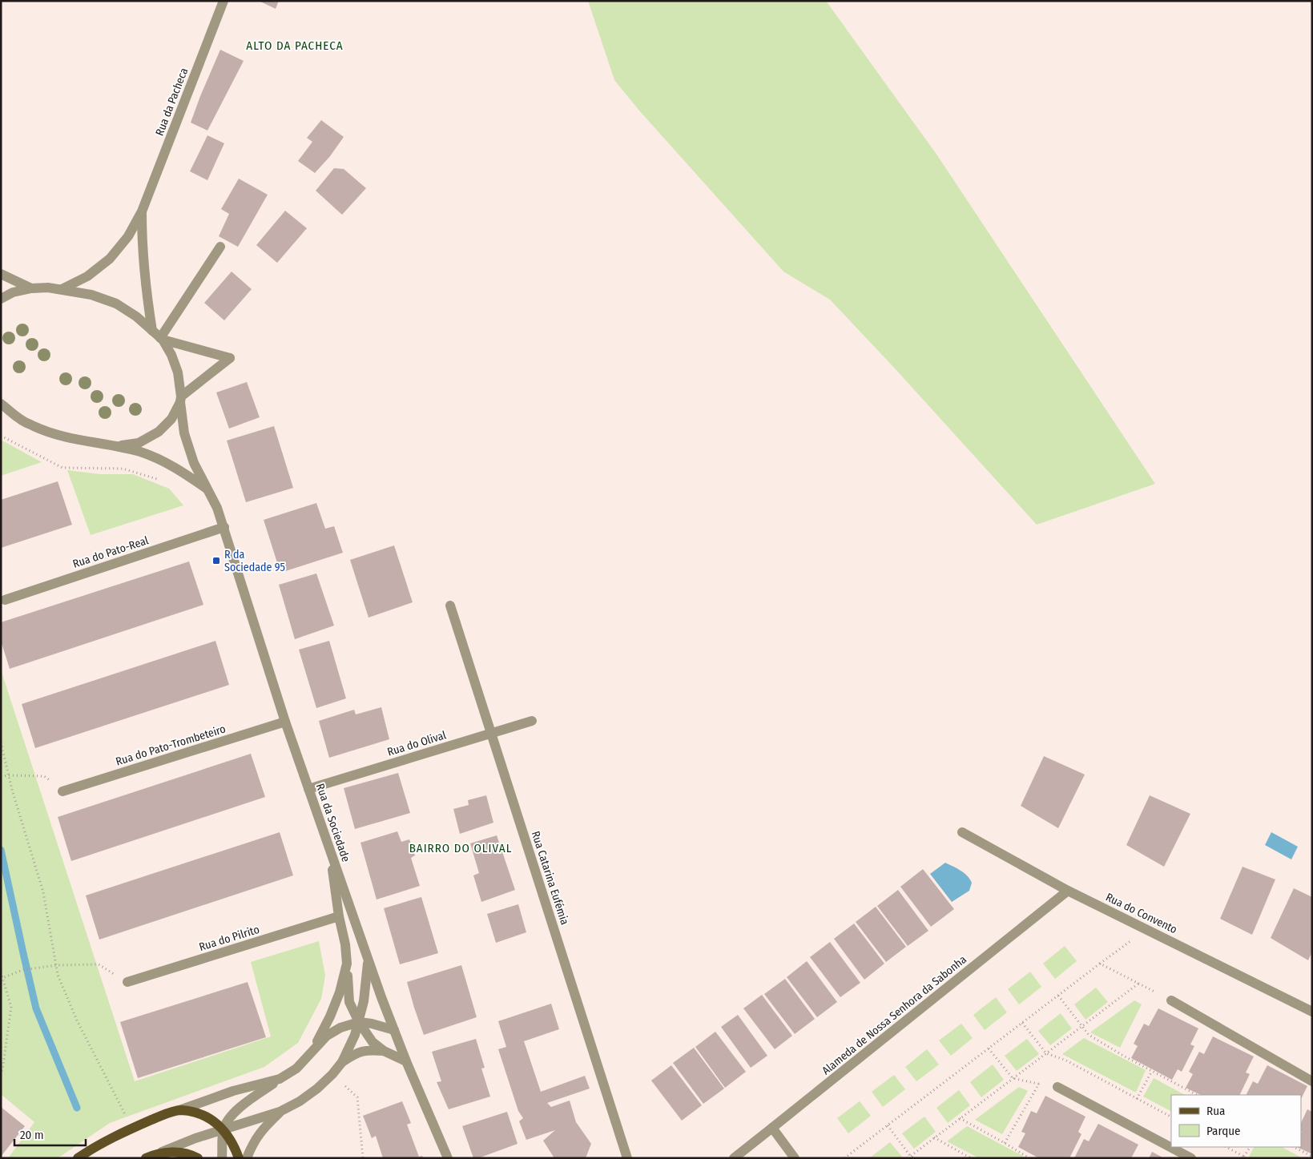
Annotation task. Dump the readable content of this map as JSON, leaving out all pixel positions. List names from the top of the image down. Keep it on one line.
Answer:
{"streets":{"street":["Rua da Pacheca","Rua do Pato-Real","Rua do Olival","Rua do Pato-Trombeteiro","Rua da Sociedade","Rua Catarina Eufémia","Rua do Convento","Rua do Pilrito","Alameda de Nossa Senhora da Sabonha"]},"crossings":[["Rua do Pato-Real","Rua da Sociedade"],["Rua do Olival","Rua da Sociedade"],["Rua do Olival","Rua Catarina Eufémia"],["Rua do Pato-Trombeteiro","Rua da Sociedade"],["Rua do Convento","Alameda de Nossa Senhora da Sabonha"]],"districts":["ALTO DA PACHECA","BAIRRO DO OLIVAL"],"places":{"transit":["R da Sociedade 95"]},"legend":["Rua","Parque"],"scale_bar":"20 m"}
